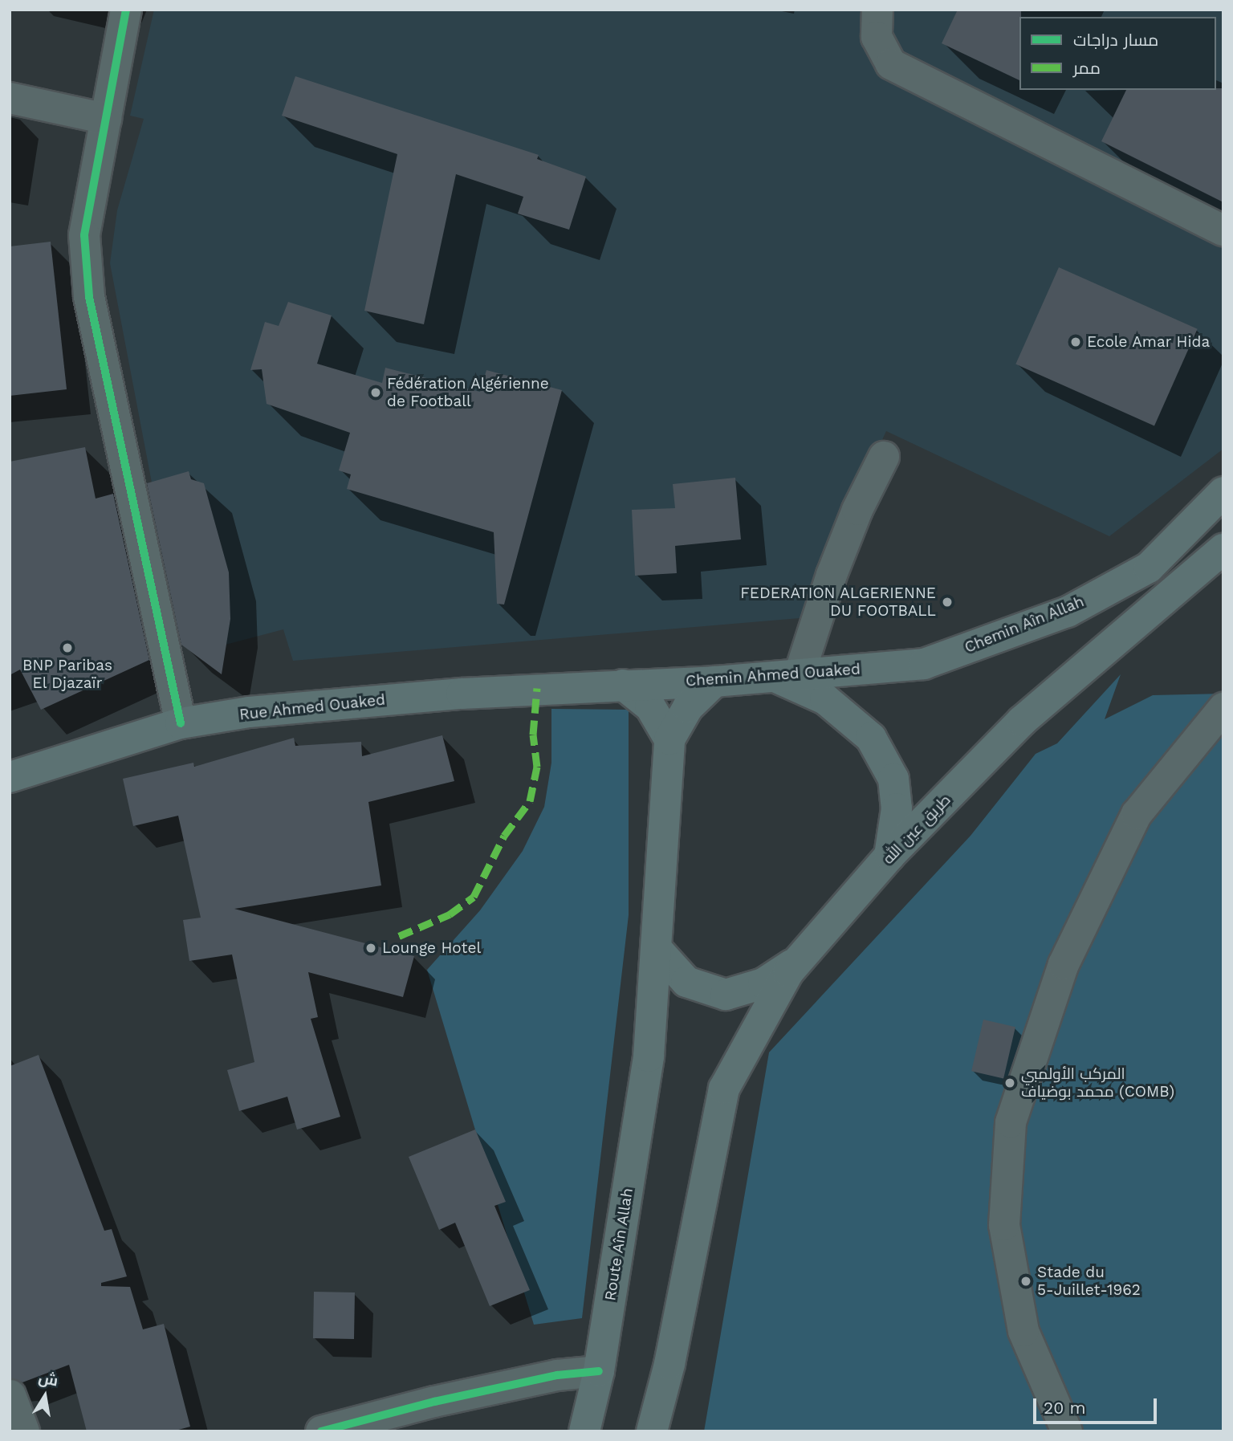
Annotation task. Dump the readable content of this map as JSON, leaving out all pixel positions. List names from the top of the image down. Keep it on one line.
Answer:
{"streets":{"main road":["Chemin Aîn Allah","Chemin Ahmed Ouaked","Rue Ahmed Ouaked","طريق عين الله","Route Aîn Allah"]},"crossings":[["Chemin Aîn Allah","Chemin Ahmed Ouaked"],["Chemin Ahmed Ouaked","Rue Ahmed Ouaked"]],"places":["Ecole Amar Hida","Fédération Algérienne de Football","FEDERATION ALGERIENNE DU FOOTBALL","BNP Paribas El Djazaïr","Lounge Hotel","المركب الأولمبي محمد بوضياف (COMB)","Stade du 5-Juillet-1962"],"legend":["مسار دراجات","ممر"],"scale_bar":"20 m","north":"top"}
